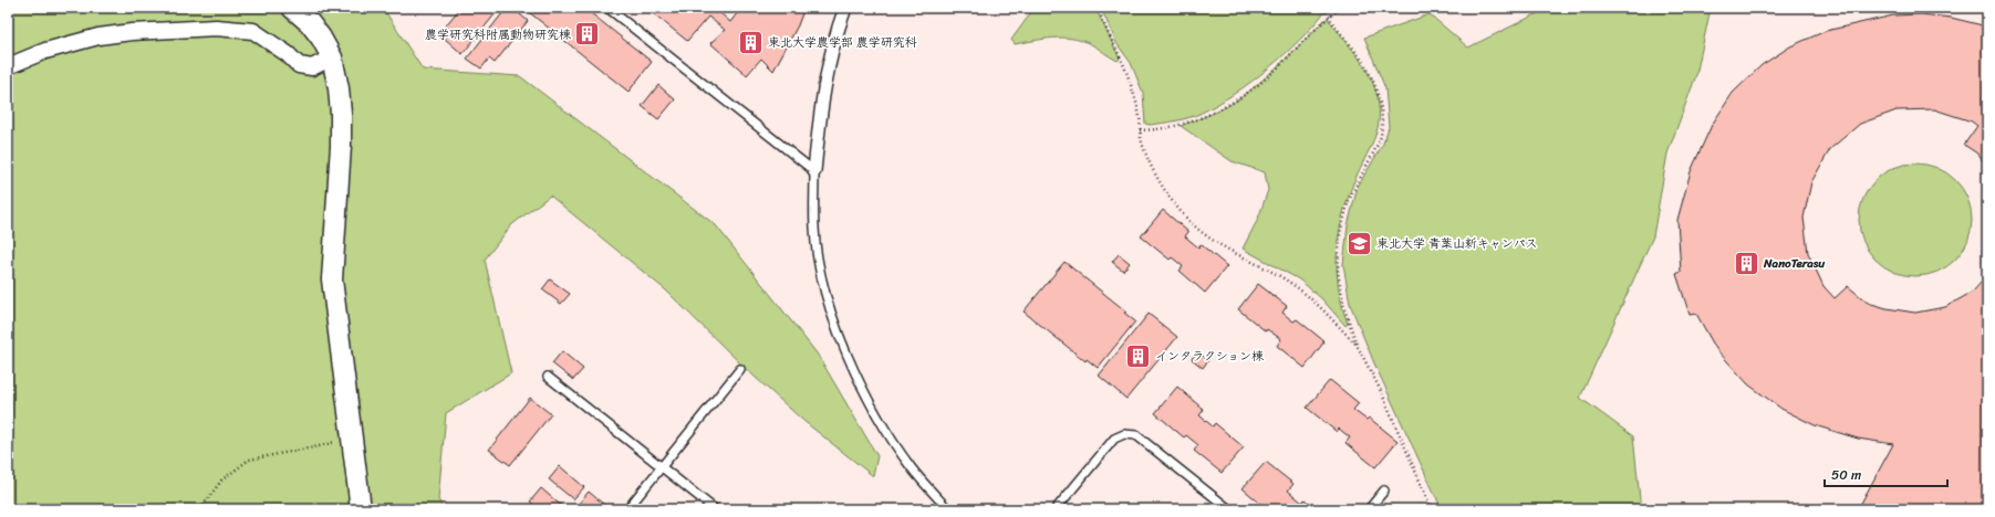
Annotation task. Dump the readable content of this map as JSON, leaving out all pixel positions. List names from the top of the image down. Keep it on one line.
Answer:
{"places":{"building":["農学研究科附属動物研究棟","東北大学農学部 農学研究科","NanoTerasu","インタラクション棟"],"school or university":["東北大学 青葉山新キャンパス"]},"scale_bar":"50 m"}
